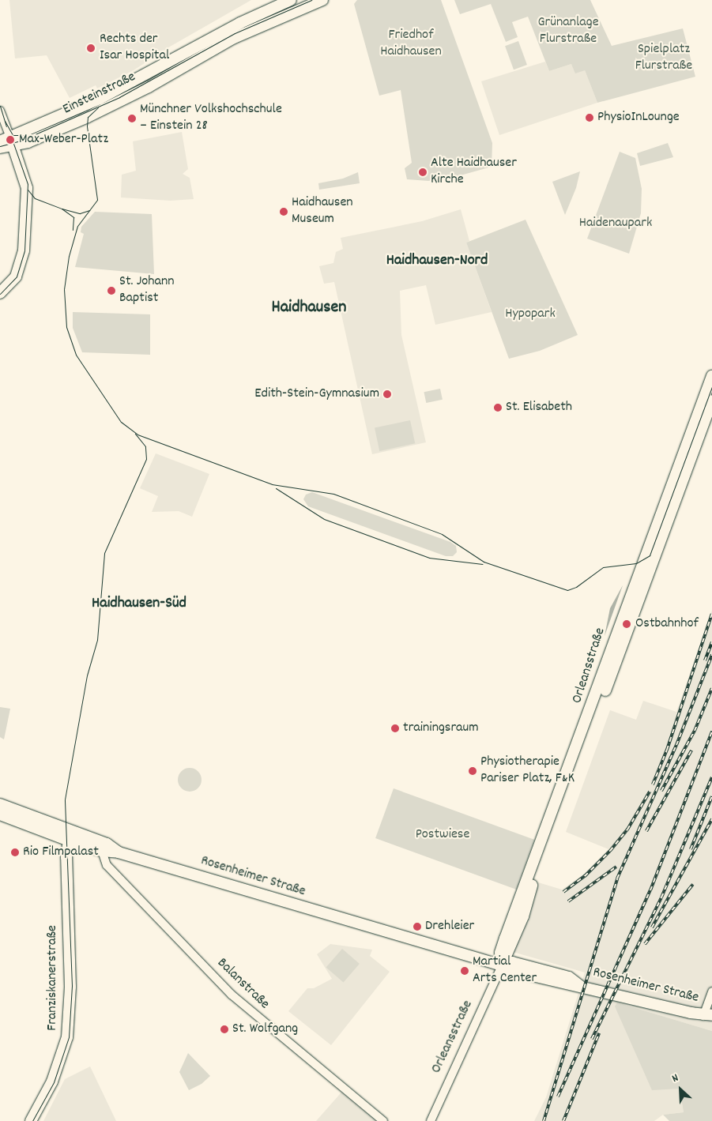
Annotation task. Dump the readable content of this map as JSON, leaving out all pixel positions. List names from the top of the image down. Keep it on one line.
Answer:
{"streets":{"main road":["Einsteinstraße","Orleansstraße","Rosenheimer Straße","Franziskanerstraße"],"street":["Balanstraße"]},"crossings":[["Orleansstraße","Rosenheimer Straße"]],"districts":["Haidhausen-Nord","Haidhausen","Haidhausen-Süd"],"parks":["Grünanlage Flurstraße","Friedhof Haidhausen","Spielplatz Flurstraße","Haidenaupark","Hypopark","Postwiese"],"places":["Rechts der Isar Hospital","PhysioInLounge","Münchner Volkshochschule – Einstein 28","Max-Weber-Platz","Alte Haidhauser Kirche","Haidhausen Museum","St. Johann Baptist","Edith-Stein-Gymnasium","St. Elisabeth","Ostbahnhof","trainingsraum","Physiotherapie Pariser Platz, F&K","Rio Filmpalast","Drehleier","Martial Arts Center","St. Wolfgang"],"north":"top left"}
